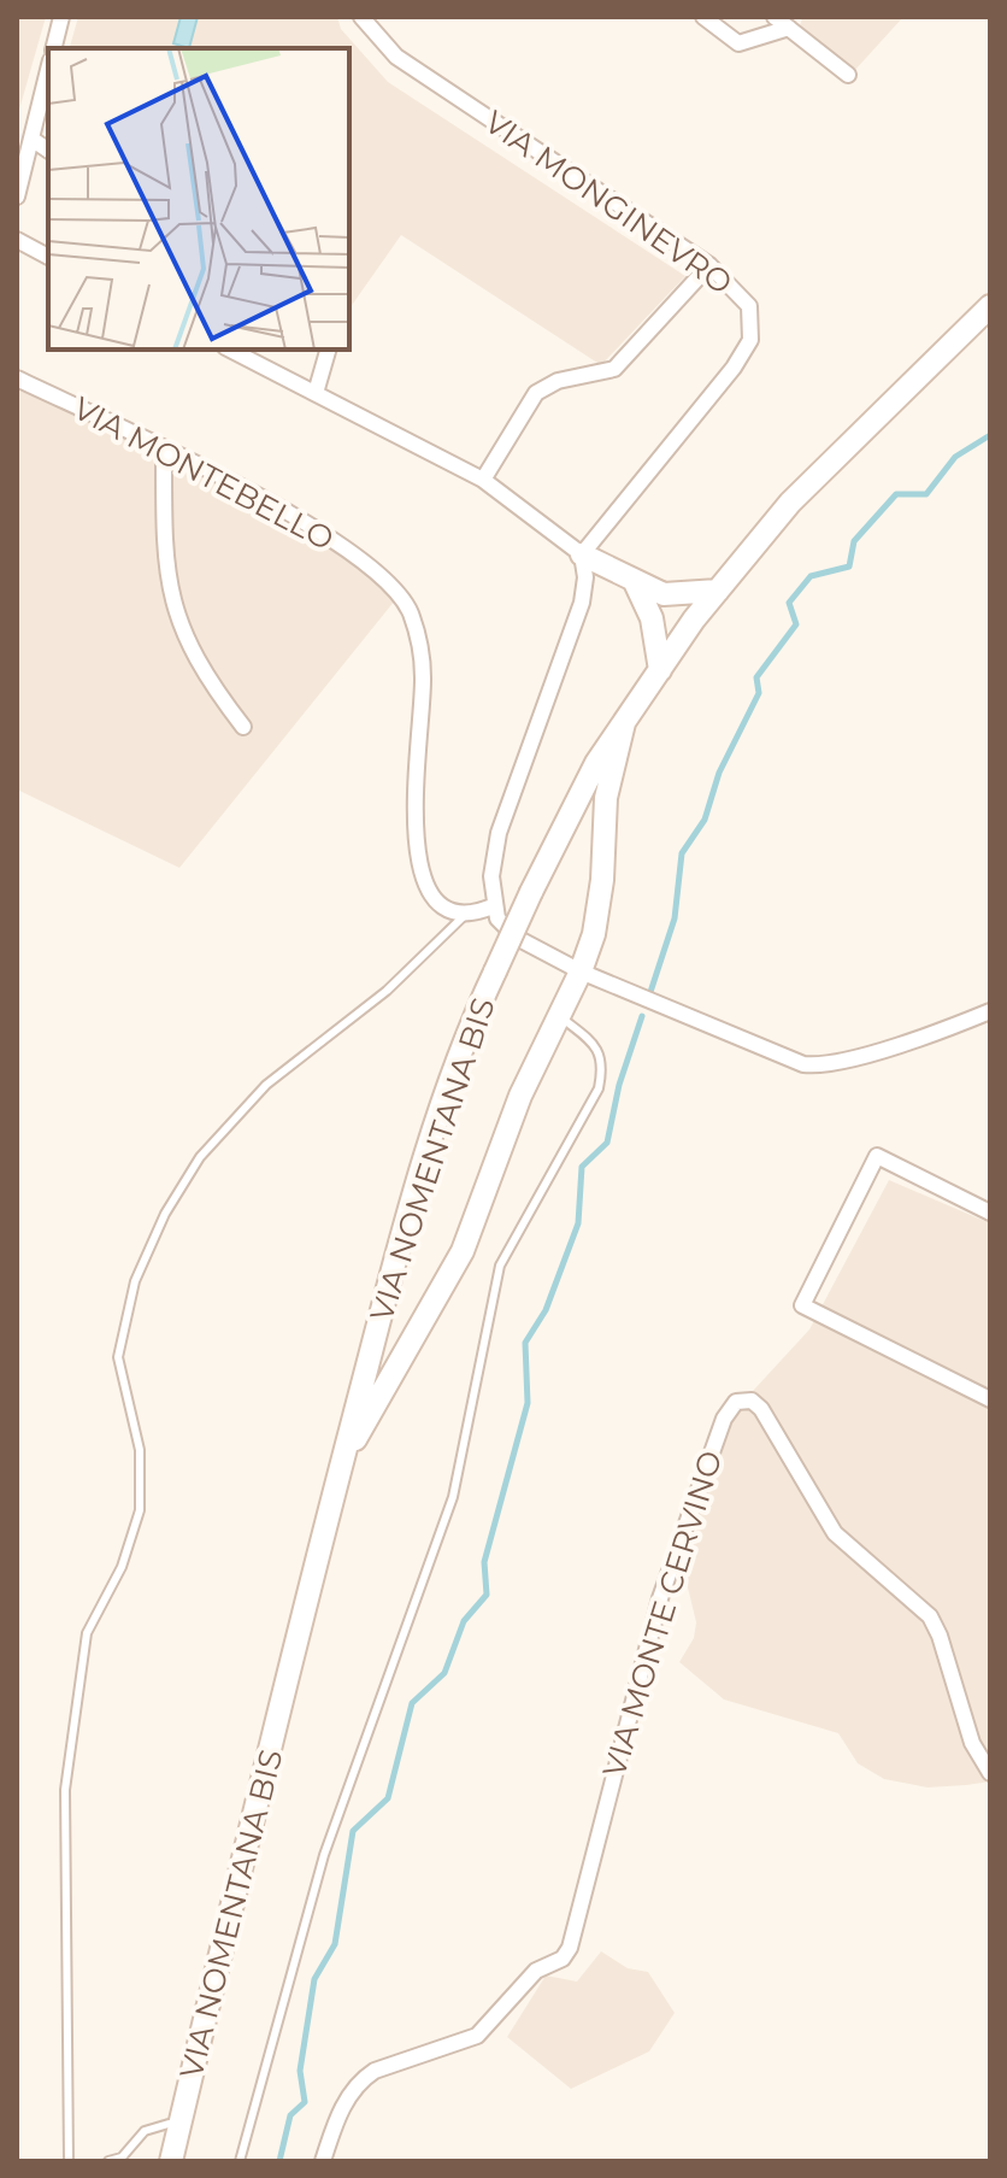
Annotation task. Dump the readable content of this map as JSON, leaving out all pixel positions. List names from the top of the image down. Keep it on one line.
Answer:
{"streets":{"main road":["VIA NOMENTANA BIS"],"street":["VIA MONGINEVRO","VIA MONTEBELLO","VIA MONTE CERVINO"]}}
